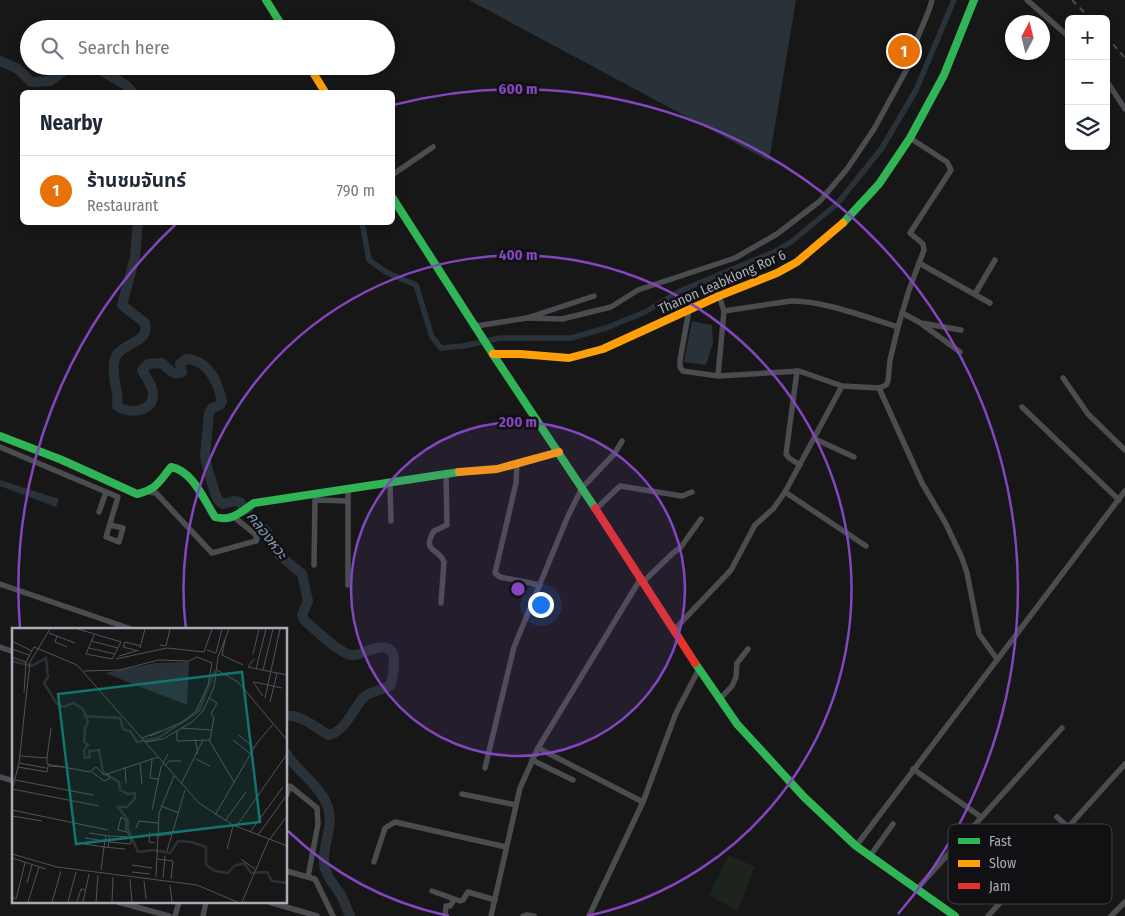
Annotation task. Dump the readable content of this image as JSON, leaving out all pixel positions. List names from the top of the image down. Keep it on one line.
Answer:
{"streets":{"street":["Thanon Leabklong Ror 6"]},"water":["คลองหวะ"],"legend":["Fast","Slow","Jam"],"north":"top","page":{"map_buttons":["+","−"],"search":"Search here","pins":"1","heading":"Nearby","list":[{"mark":"1","name":"ร้านชมจันทร์","note":"Restaurant","value":"790 m"}]},"rings":["600 m","400 m","200 m"]}
